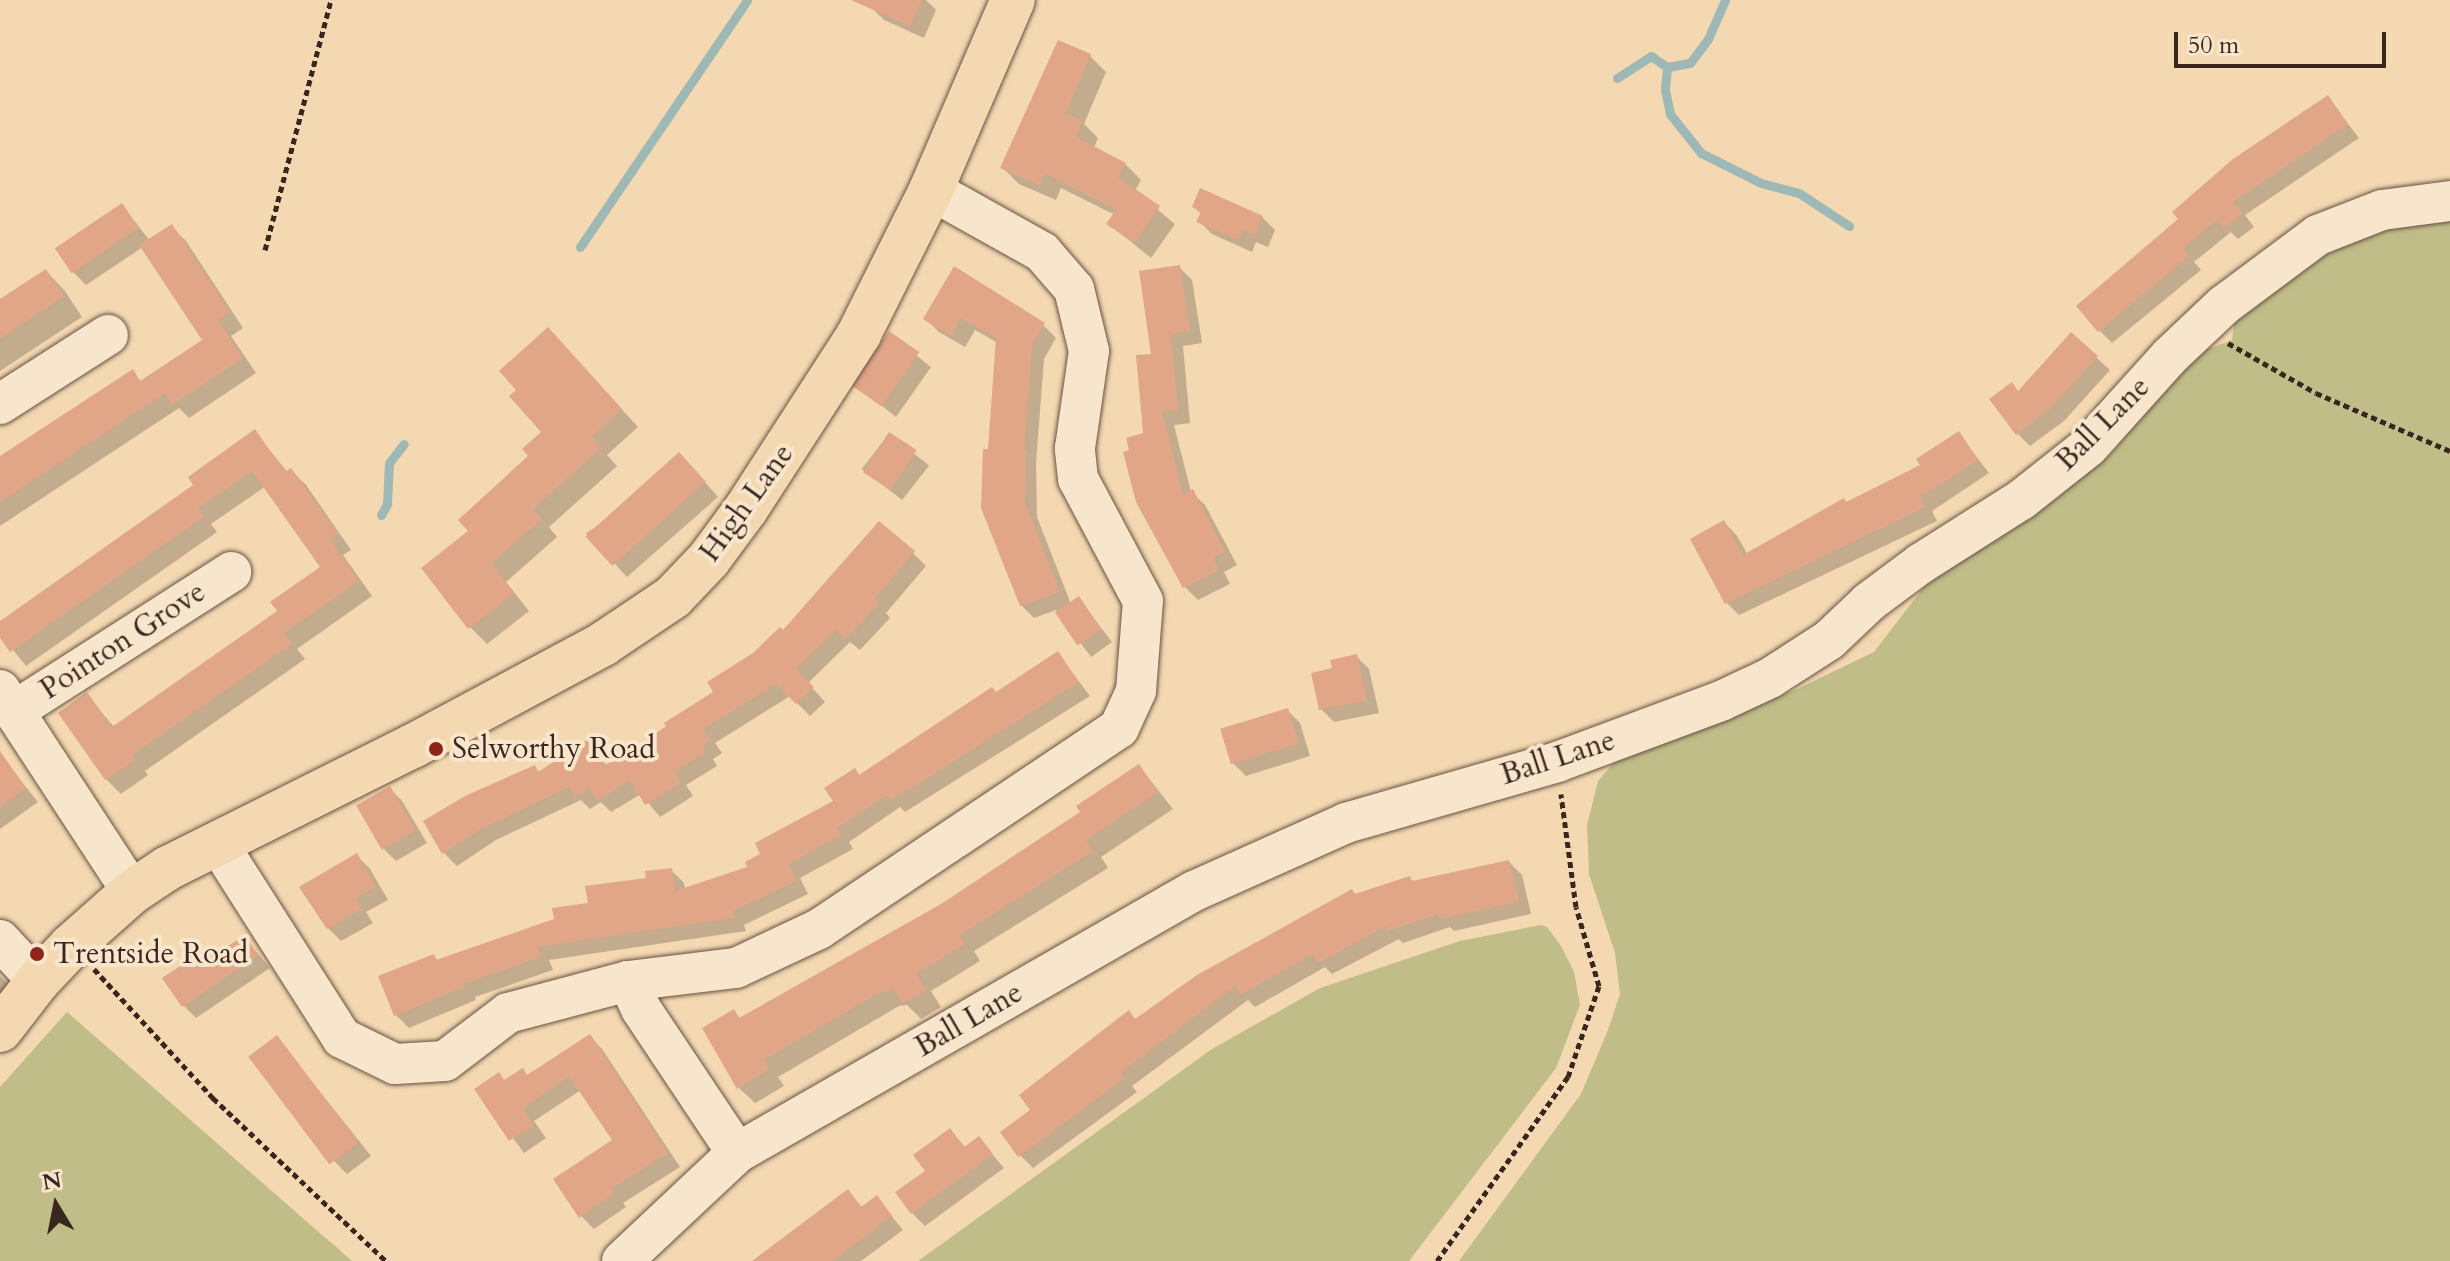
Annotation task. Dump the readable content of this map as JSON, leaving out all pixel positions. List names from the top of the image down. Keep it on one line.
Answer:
{"streets":{"main road":["High Lane"],"street":["Ball Lane","Pointon Grove"]},"places":["Selworthy Road","Trentside Road"],"scale_bar":"50 m","north":"top"}
